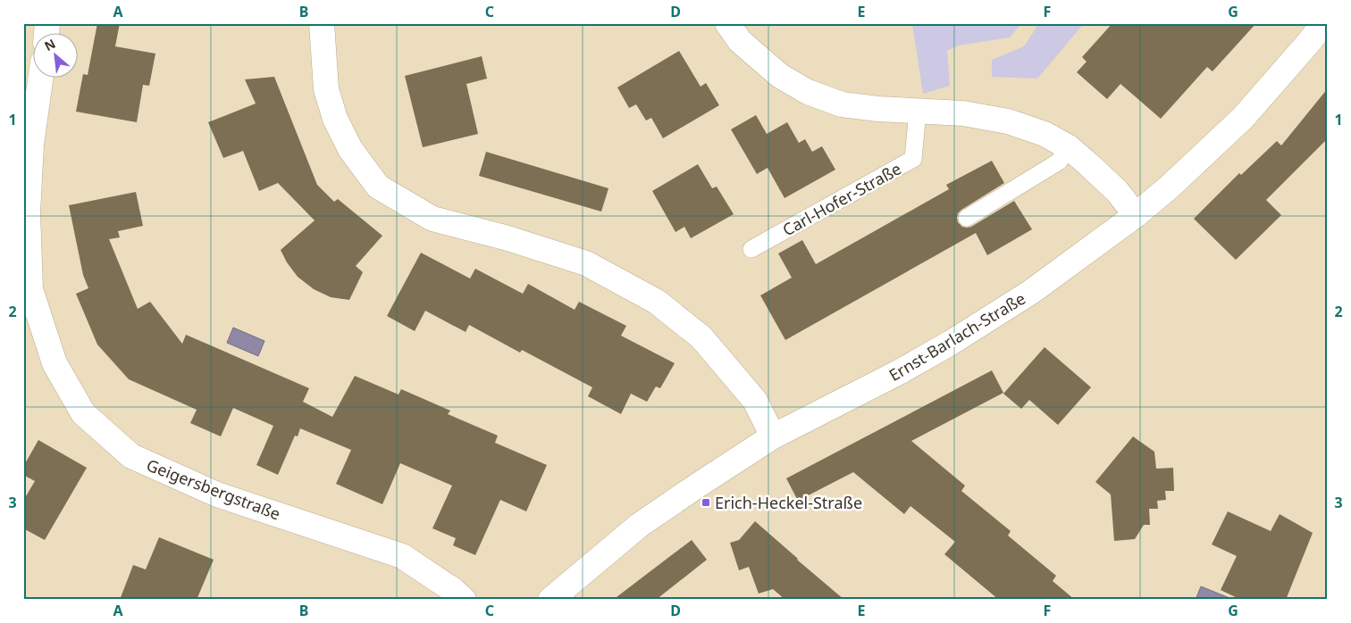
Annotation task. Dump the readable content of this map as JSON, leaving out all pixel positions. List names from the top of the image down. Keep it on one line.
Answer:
{"streets":{"street":["Ernst-Barlach-Straße","Geigersbergstraße"],"lane":["Carl-Hofer-Straße"]},"places":{"transit":["Erich-Heckel-Straße"]},"north":"top left","grid":{"columns":["A","B","C","D","E","F","G"],"rows":["1","2","3"]}}
